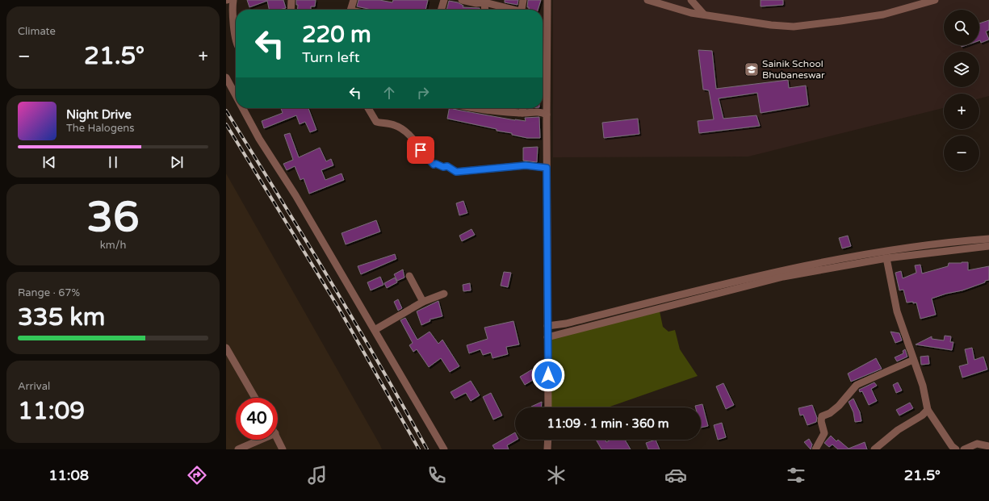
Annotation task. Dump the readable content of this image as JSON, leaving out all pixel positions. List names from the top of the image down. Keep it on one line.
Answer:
{"places":{"school or university":["Sainik School Bhubaneswar"]},"page":{"tile":["Climate",["36","km/h"],["Range · 67%","335 km"],["Arrival","11:09"]],"map_buttons":["+","−"],"turn":["220 m","Turn left"],"heat":["−","21.5°","+"],"song":["Night Drive","The Halogens"],"limit":"40","trip":"11:09 · 1 min · 360 m","tabs":["11:08","21.5°"]}}
